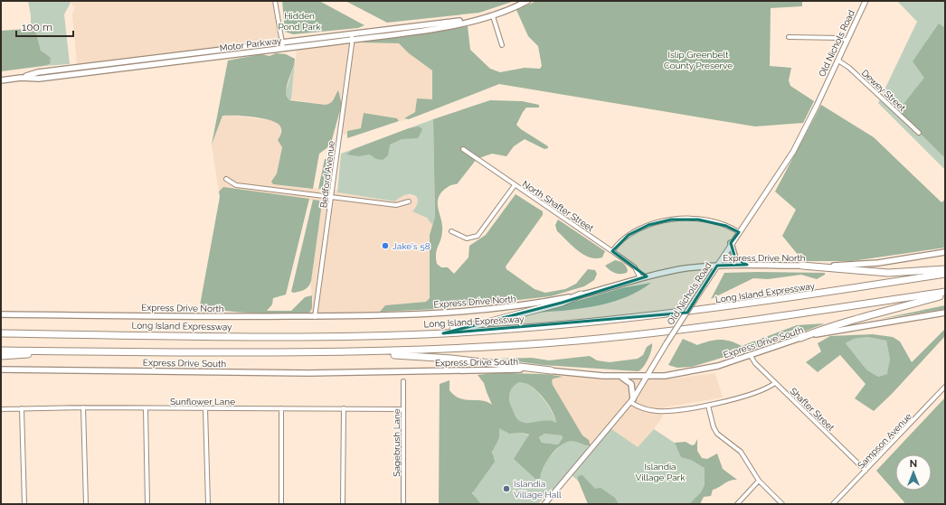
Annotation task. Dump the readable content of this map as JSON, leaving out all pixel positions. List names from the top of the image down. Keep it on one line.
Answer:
{"streets":{"highway":["Long Island Expressway"],"main road":["Motor Parkway","Express Drive North","Express Drive South"],"street":["Old Nichols Road","Dewey Street","Bedford Avenue","North Shafter Street","Sunflower Lane","Shafter Street","Sampson Avenue","Sagebrush Lane"]},"crossings":[["Old Nichols Road","Dewey Street"],["Old Nichols Road","Express Drive North"],["Old Nichols Road","Express Drive South"],["Motor Parkway","Bedford Avenue"],["Bedford Avenue","Express Drive North"],["North Shafter Street","Express Drive North"],["Express Drive South","Shafter Street"],["Sunflower Lane","Sagebrush Lane"],["Shafter Street","Sampson Avenue"]],"parks":["Hidden Pond Park","Islip Greenbelt County Preserve","Islandia Village Park"],"places":["Jake's 58","Islandia Village Hall"],"scale_bar":"100 m","north":"top"}
